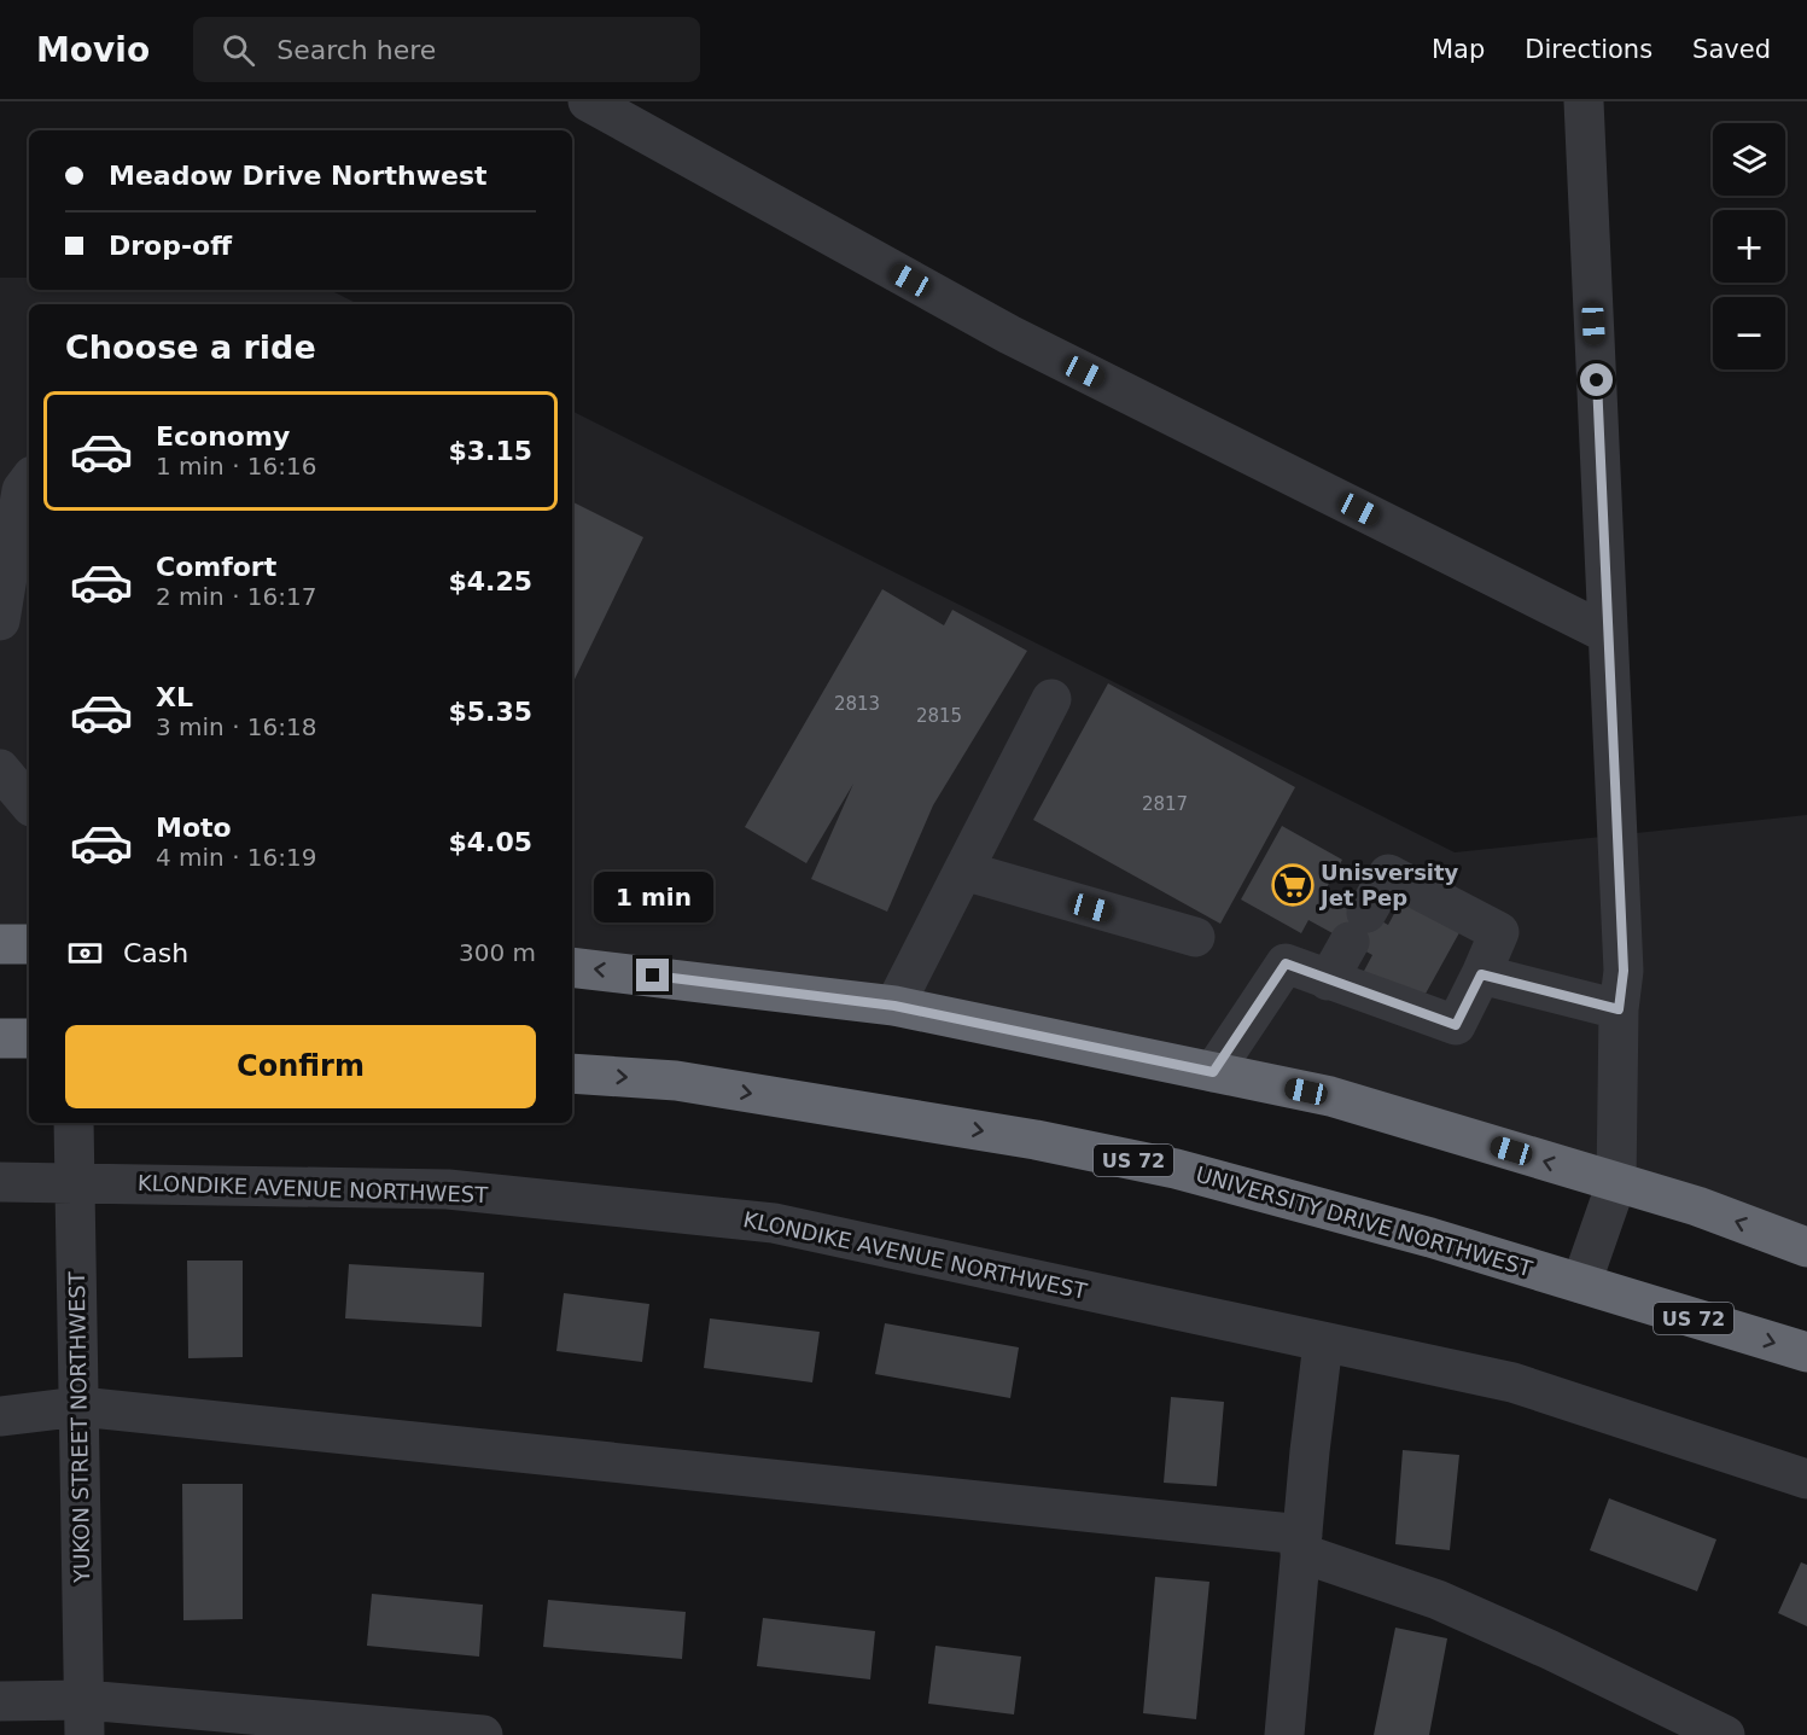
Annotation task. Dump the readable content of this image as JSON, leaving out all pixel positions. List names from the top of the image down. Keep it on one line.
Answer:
{"streets":{"highway":["US 72","UNIVERSITY DRIVE NORTHWEST"],"street":["KLONDIKE AVENUE NORTHWEST","YUKON STREET NORTHWEST"]},"crossings":[["KLONDIKE AVENUE NORTHWEST","YUKON STREET NORTHWEST"]],"places":{"supermarket":["Unisversity Jet Pep"]},"house_numbers":["2813","2815","2817"],"page":{"header":"Movio","search":"Search here","nav":["Map","Directions","Saved"],"map_buttons":["+","−"],"banner":["Meadow Drive Northwest","Drop-off"],"heading":"Choose a ride","list":[{"name":"Economy","note":"1 min · 16:16","value":"$3.15"},{"name":"Comfort","note":"2 min · 16:17","value":"$4.25"},{"name":"XL","note":"3 min · 16:18","value":"$5.35"},{"name":"Moto","note":"4 min · 16:19","value":"$4.05"}],"bubble":"1 min","pay":["Cash","300 m"],"buttons":"Confirm"}}
